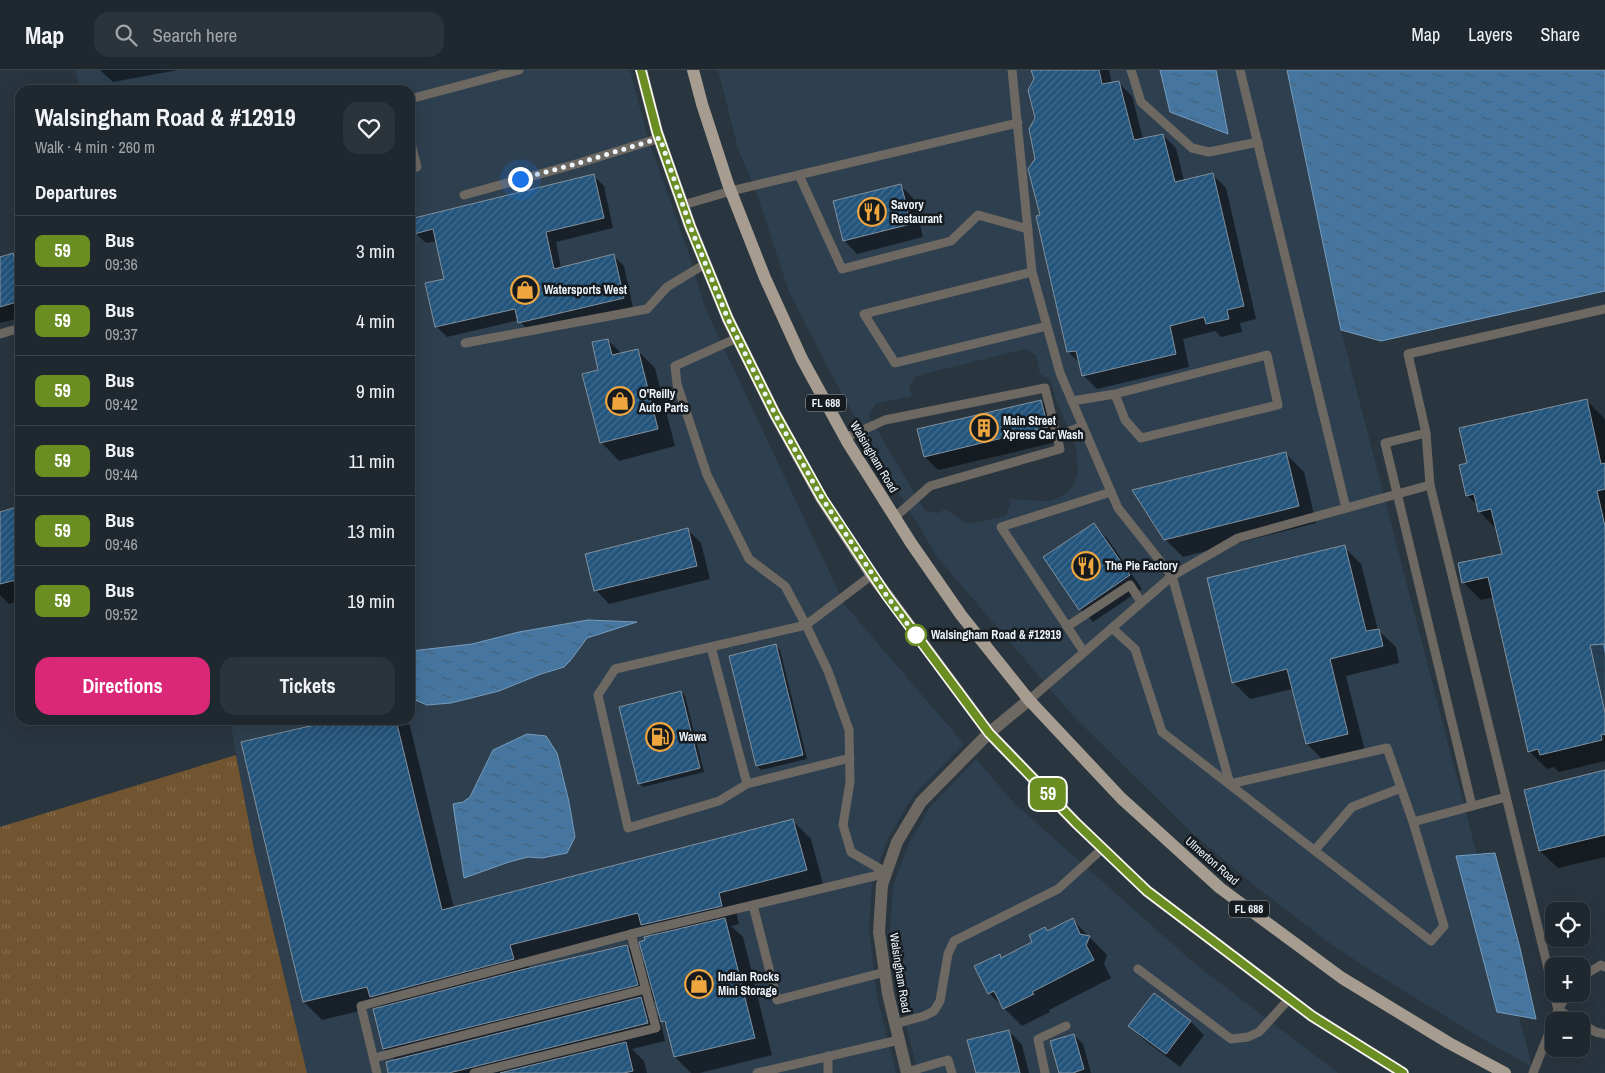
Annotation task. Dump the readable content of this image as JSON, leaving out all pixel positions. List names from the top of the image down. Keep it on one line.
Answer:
{"streets":{"main road":["FL 688","Walsingham Road","Ulmerton Road"]},"crossings":[["Walsingham Road","Ulmerton Road"]],"places":{"restaurant":["Savory Restaurant","The Pie Factory"],"shop":["Watersports West","O'Reilly Auto Parts","Indian Rocks Mini Storage"],"building":["Main Street Xpress Car Wash"],"other":["Walsingham Road & #12919"],"fuel station":["Wawa"]},"lines":["bus line 59"],"page":{"header":"Map","search":"Search here","nav":["Map","Layers","Share"],"on_map":"59","heading":[["Walsingham Road & #12919","Walk · 4 min · 260 m"],"Departures"],"list":[{"mark":"59","name":"Bus","note":"09:36","value":"3 min"},{"mark":"59","name":"Bus","note":"09:37","value":"4 min"},{"mark":"59","name":"Bus","note":"09:42","value":"9 min"},{"mark":"59","name":"Bus","note":"09:44","value":"11 min"},{"mark":"59","name":"Bus","note":"09:46","value":"13 min"},{"mark":"59","name":"Bus","note":"09:52","value":"19 min"}],"buttons":["Directions","Tickets"],"map_buttons":["+","−"]}}
